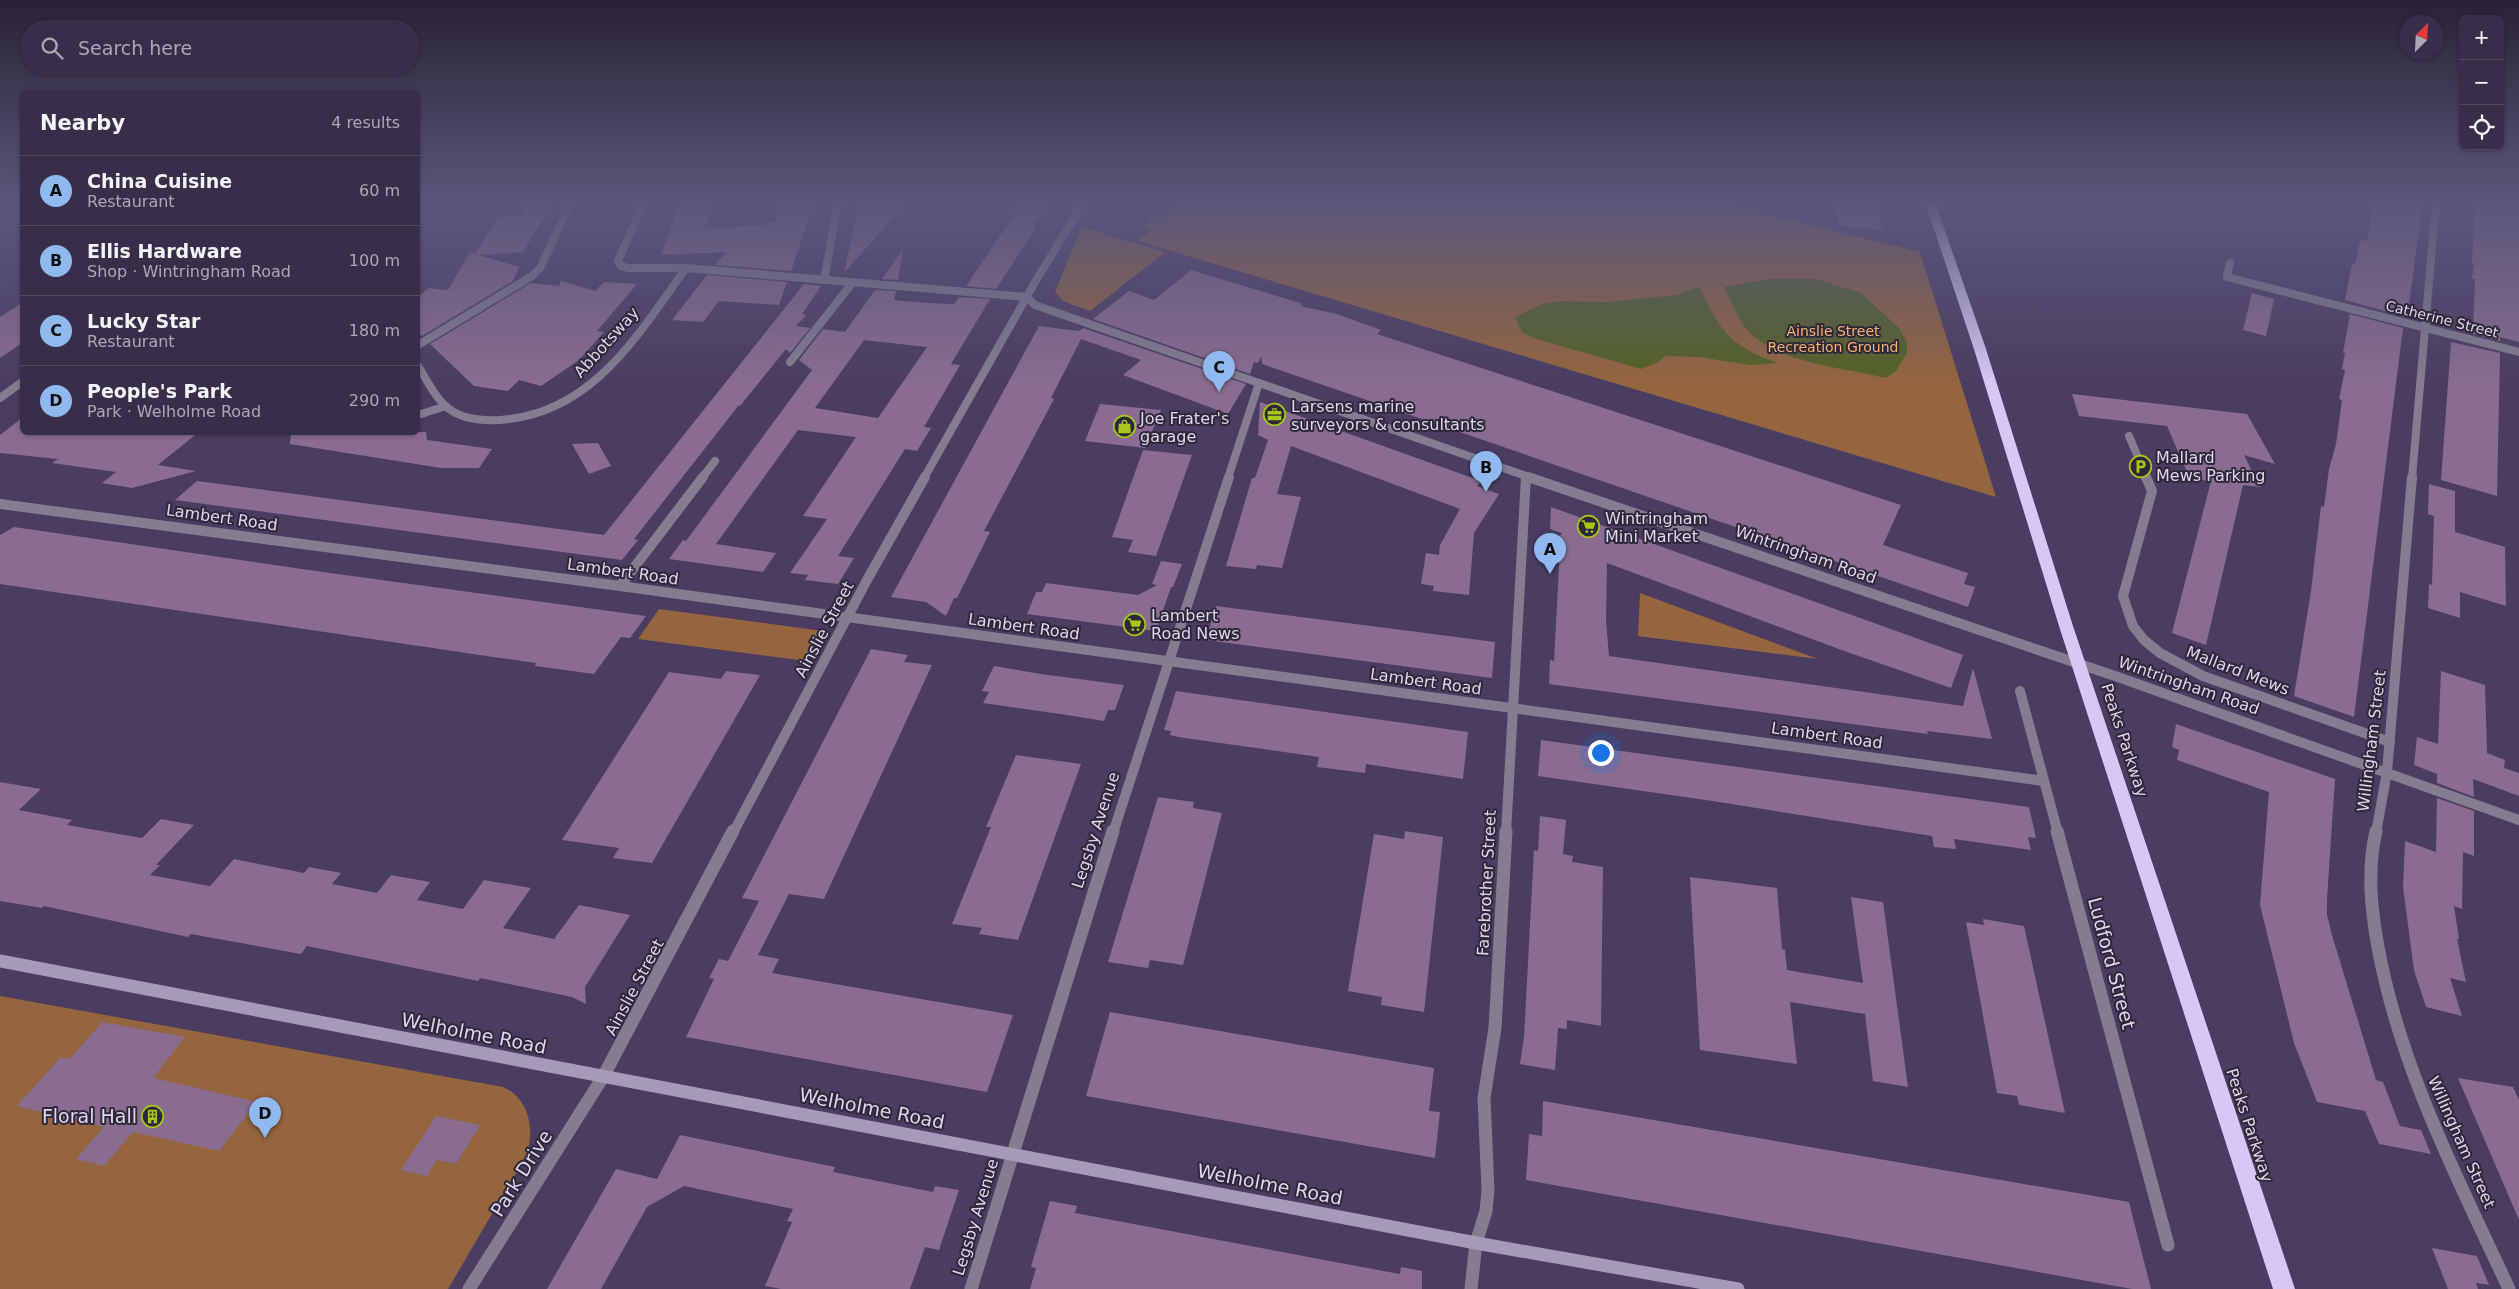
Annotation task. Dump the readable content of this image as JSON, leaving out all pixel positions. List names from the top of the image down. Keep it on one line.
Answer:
{"streets":{"highway":["Peaks Parkway"],"main road":["Welholme Road"],"street":["Catherine Street","Abbotsway","Lambert Road","Wintringham Road","Ainslie Street","Mallard Mews","Willingham Street","Legsby Avenue","Farebrother Street","Ludford Street","Park Drive"]},"crossings":[["Catherine Street","Willingham Street"],["Lambert Road","Ainslie Street"],["Lambert Road","Legsby Avenue"],["Lambert Road","Farebrother Street"],["Lambert Road","Ludford Street"],["Wintringham Road","Ainslie Street"],["Wintringham Road","Willingham Street"],["Wintringham Road","Legsby Avenue"],["Wintringham Road","Farebrother Street"],["Ainslie Street","Welholme Road"],["Ainslie Street","Park Drive"],["Mallard Mews","Willingham Street"],["Legsby Avenue","Welholme Road"],["Farebrother Street","Welholme Road"],["Welholme Road","Park Drive"]],"parks":["Ainslie Street Recreation Ground"],"places":{"office":["Larsens marine surveyors & consultants"],"shop":["Joe Frater's garage"],"parking":["Mallard Mews Parking"],"supermarket":["Wintringham Mini Market","Lambert Road News"],"building":["Floral Hall"]},"north":"top right","page":{"map_buttons":["+","−"],"search":"Search here","heading":["Nearby","4 results"],"list":[{"mark":"A","name":"China Cuisine","note":"Restaurant","value":"60 m"},{"mark":"B","name":"Ellis Hardware","note":"Shop · Wintringham Road","value":"100 m"},{"mark":"C","name":"Lucky Star","note":"Restaurant","value":"180 m"},{"mark":"D","name":"People's Park","note":"Park · Welholme Road","value":"290 m"}],"pins":["C","B","A","D"]}}
